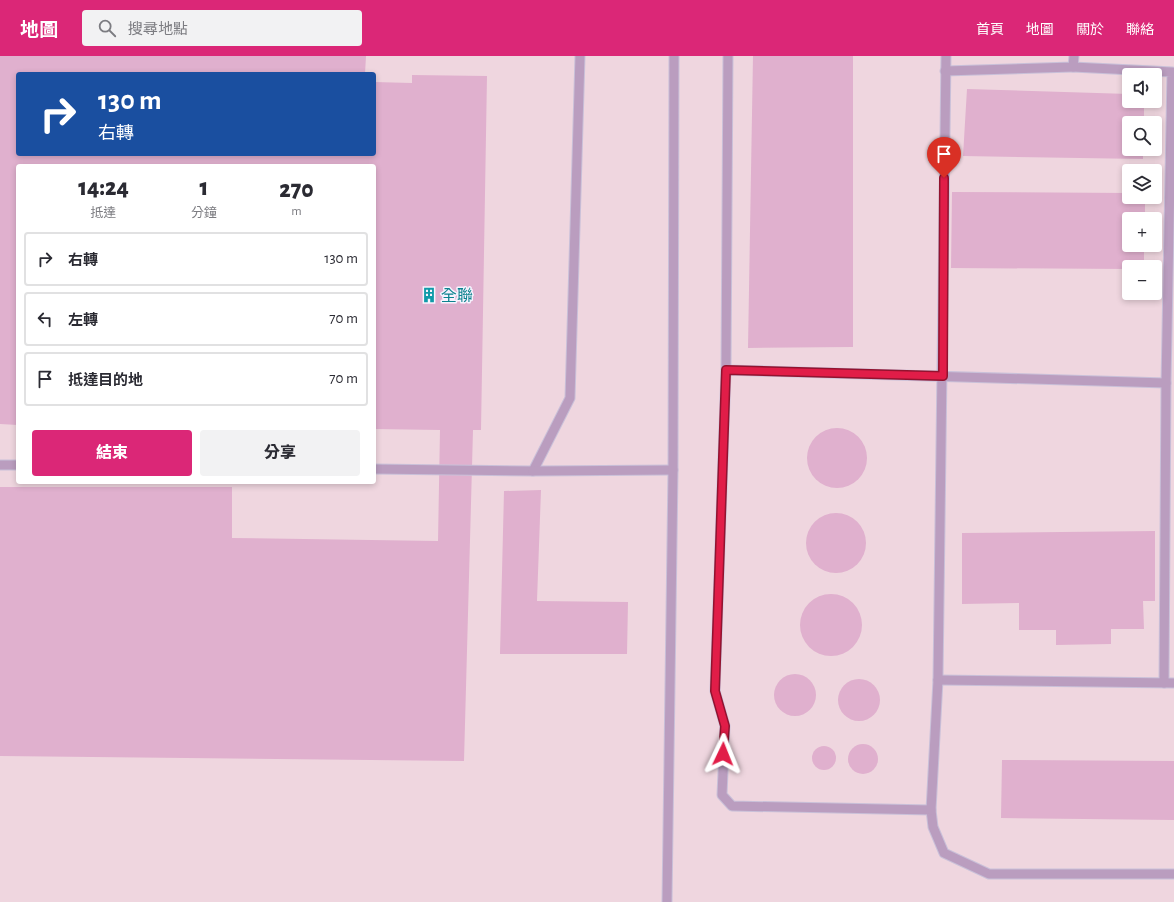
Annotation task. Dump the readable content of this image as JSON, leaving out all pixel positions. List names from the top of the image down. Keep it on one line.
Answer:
{"places":{"building":["全聯"]},"page":{"header":"地圖","search":"搜尋地點","nav":["首頁","地圖","關於","聯絡"],"map_buttons":["+","−"],"turn":["130 m","右轉"],"eta":["14:24","抵達","1","分鐘","270","m"],"list":[{"name":"右轉","value":"130 m"},{"name":"左轉","value":"70 m"},{"name":"抵達目的地","value":"70 m"}],"buttons":["結束","分享"]}}
